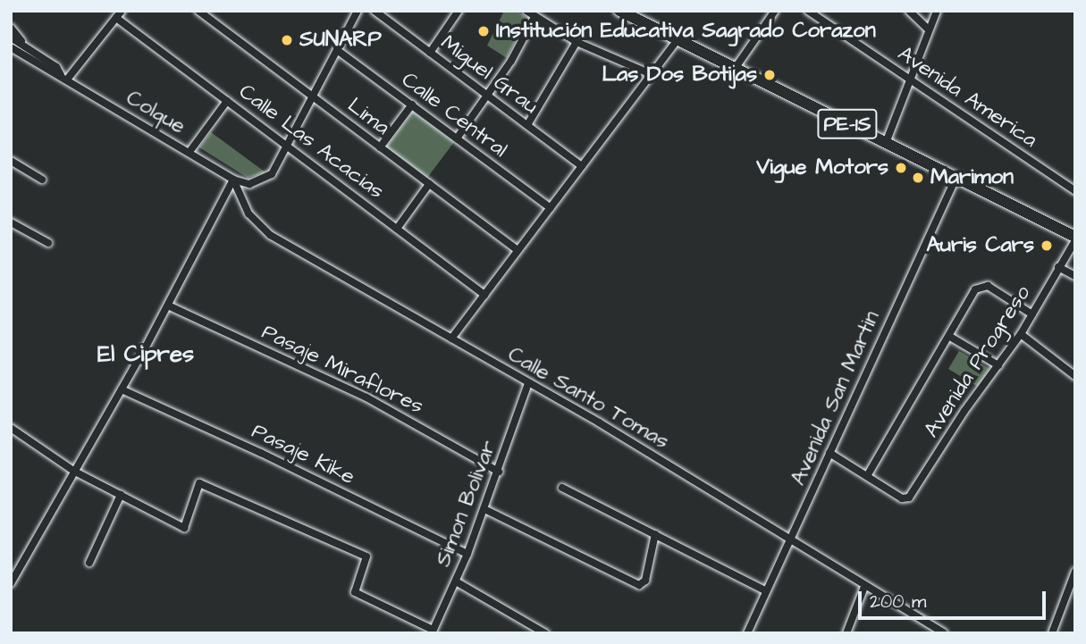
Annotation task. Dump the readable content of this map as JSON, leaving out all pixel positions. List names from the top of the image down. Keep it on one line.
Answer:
{"streets":{"highway":["PE-1S"],"street":["Miguel Grau","Avenida America","Colque","Calle Central","Lima","Calle Las Acacias","Avenida Progreso","Pasaje Miraflores","Calle Santo Tomas","Avenida San Martin","Pasaje Kike","Simon Bolivar"]},"crossings":[["Colque","Calle Santo Tomas"],["PE-1S","Avenida Progreso"],["PE-1S","Avenida San Martin"],["Pasaje Miraflores","Simon Bolivar"],["Calle Santo Tomas","Avenida San Martin"],["Calle Santo Tomas","Simon Bolivar"],["Pasaje Kike","Simon Bolivar"]],"districts":["El Cipres"],"places":["Institución Educativa Sagrado Corazon","SUNARP","Las Dos Botijas","Vigue Motors","Marimon","Auris Cars"],"scale_bar":"200 m"}
